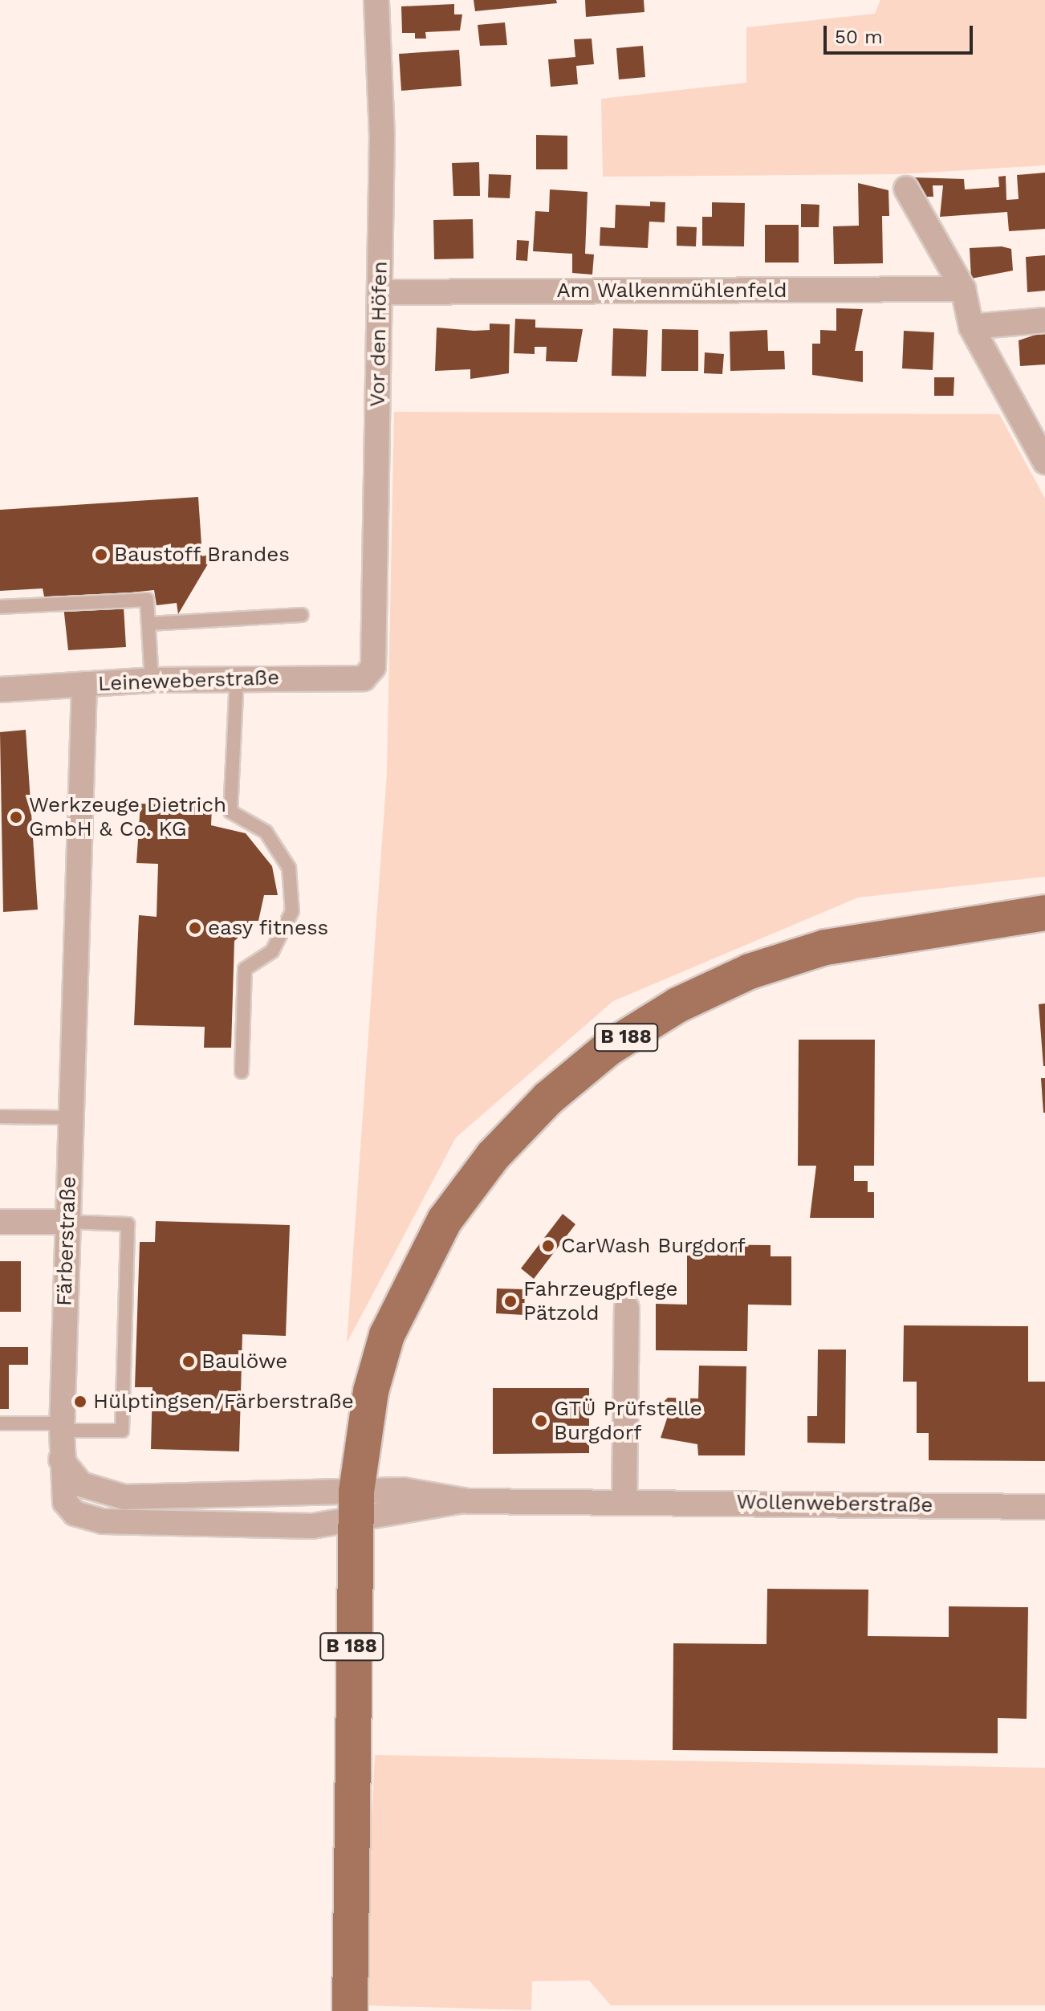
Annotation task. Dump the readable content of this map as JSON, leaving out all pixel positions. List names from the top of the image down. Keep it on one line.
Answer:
{"streets":{"main road":["B 188"],"street":["Am Walkenmühlenfeld","Vor den Höfen","Leineweberstraße","Färberstraße","Wollenweberstraße"]},"crossings":[["Am Walkenmühlenfeld","Vor den Höfen"],["Vor den Höfen","Leineweberstraße"],["Leineweberstraße","Färberstraße"],["B 188","Wollenweberstraße"],["Färberstraße","Wollenweberstraße"]],"places":["Baustoff Brandes","Werkzeuge Dietrich GmbH & Co. KG","easy fitness","CarWash Burgdorf","Fahrzeugpflege Pätzold","Baulöwe","Hülptingsen/Färberstraße","GTÜ Prüfstelle Burgdorf"],"scale_bar":"50 m"}
